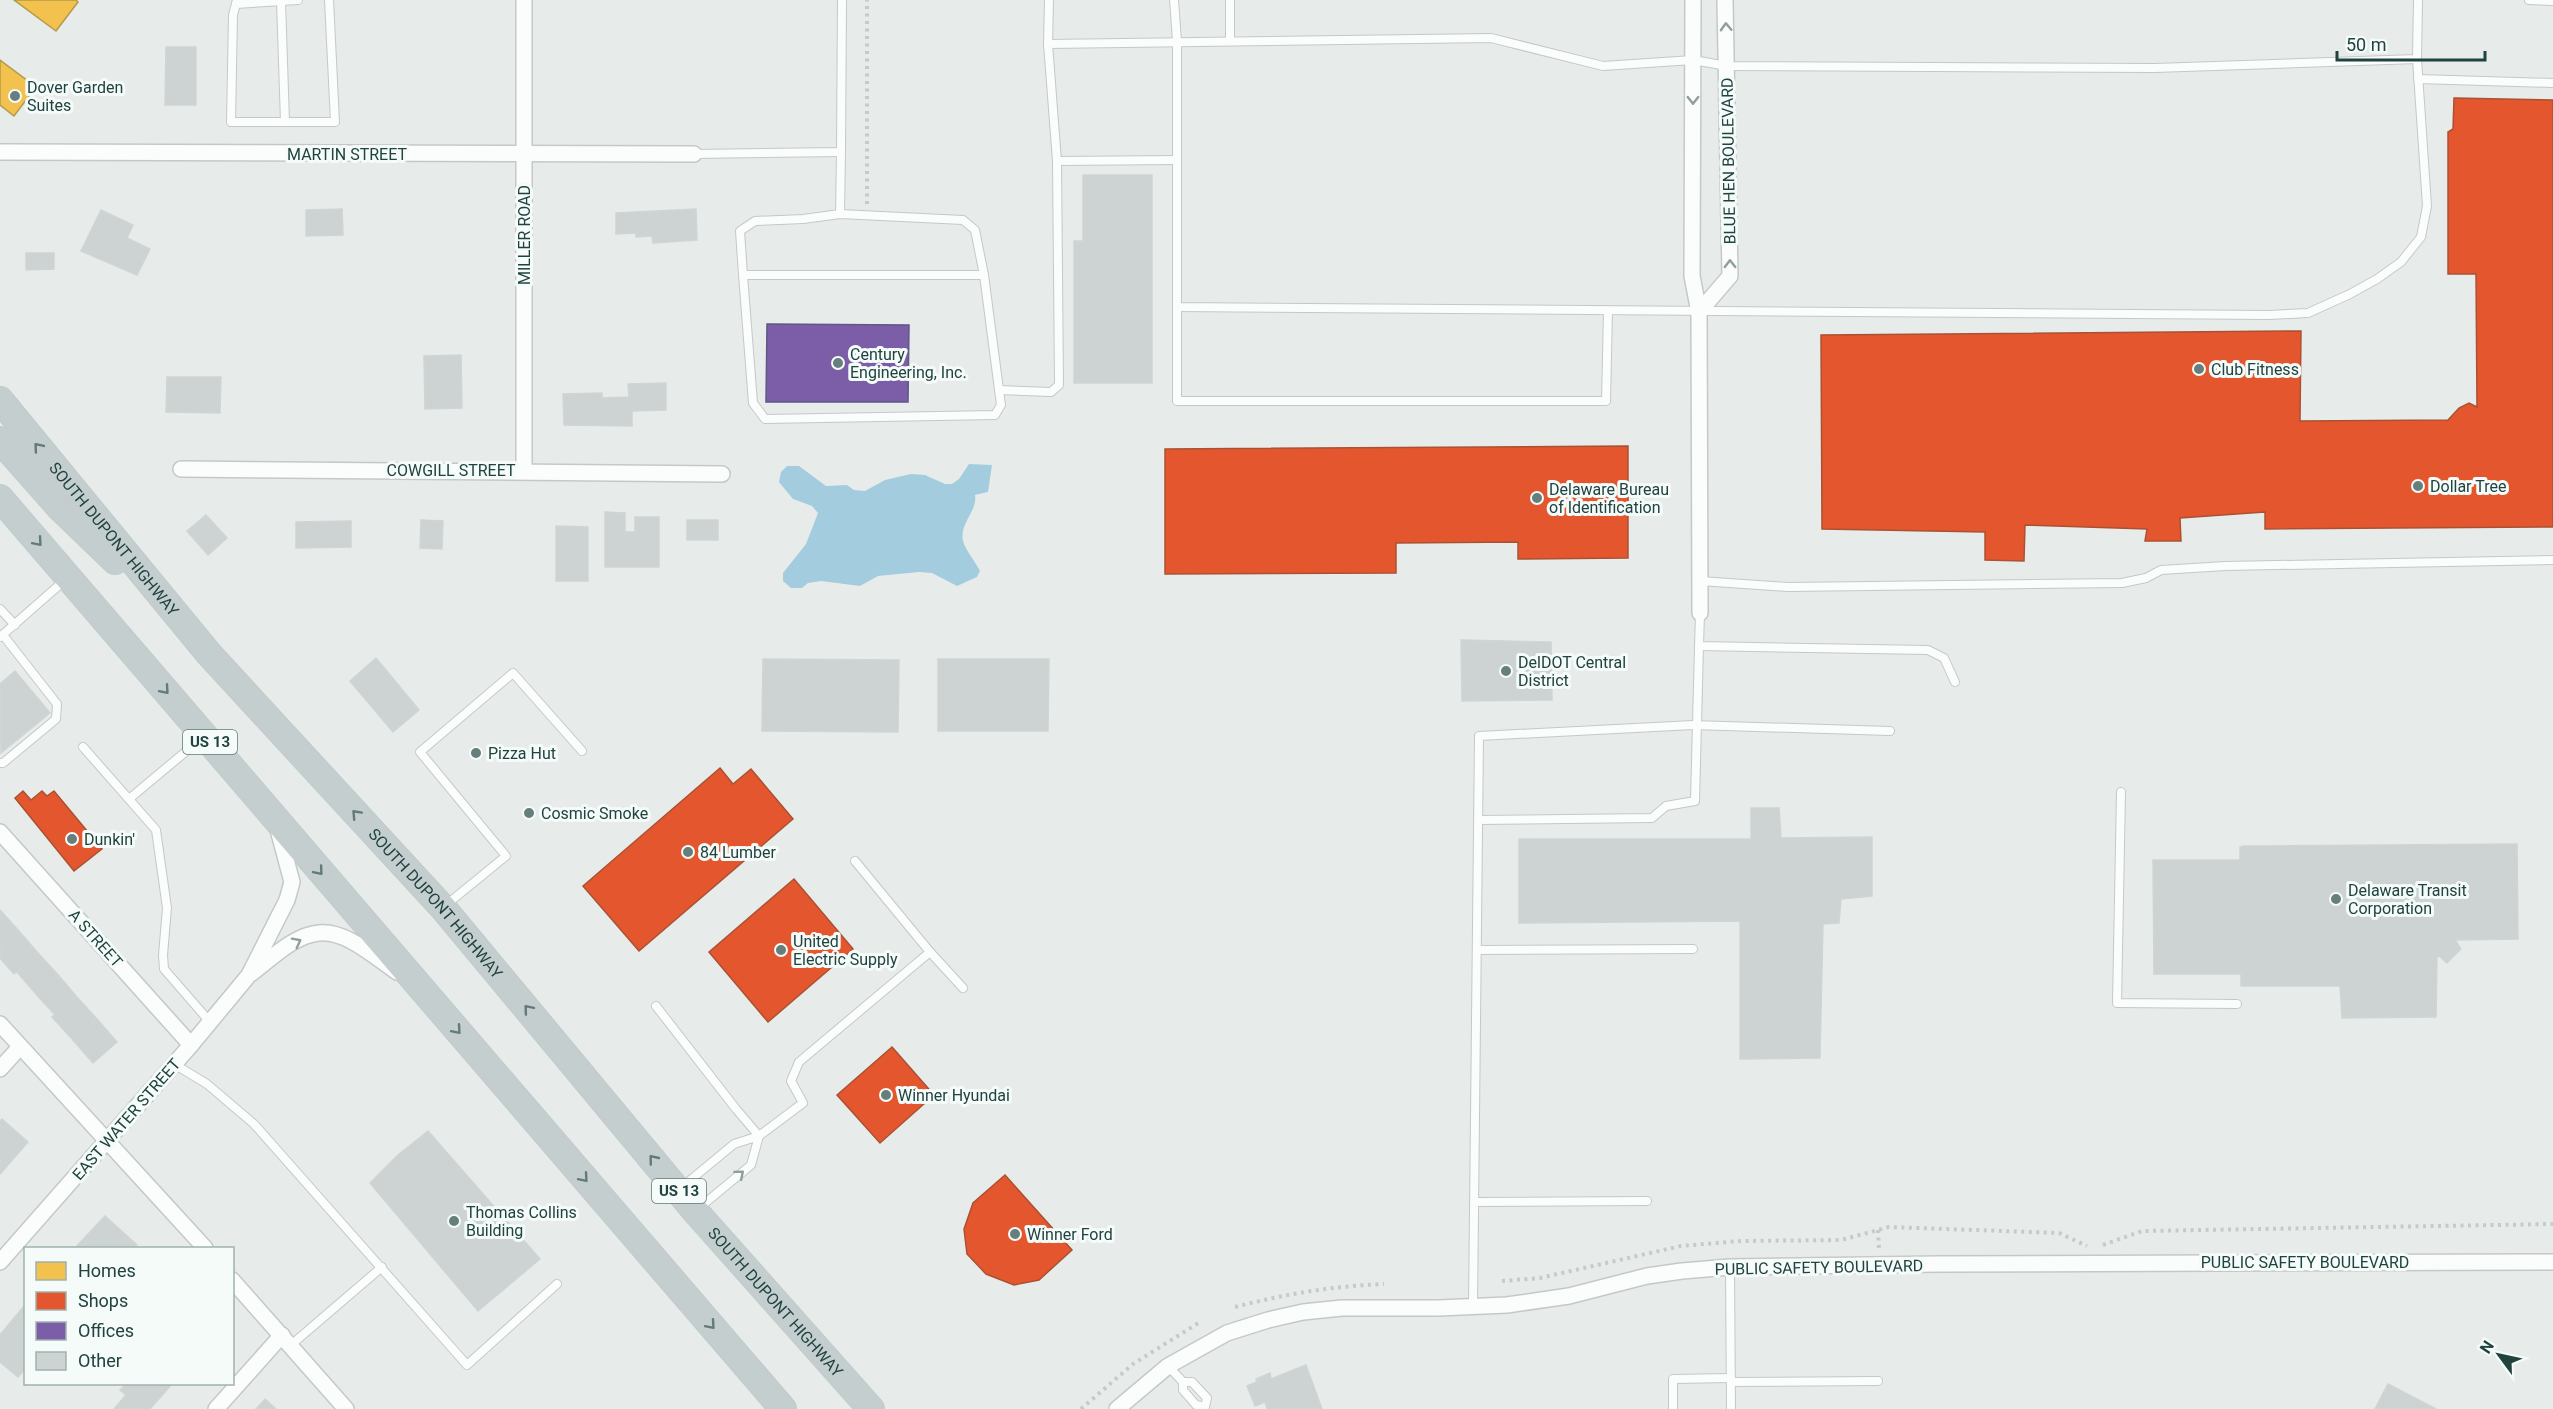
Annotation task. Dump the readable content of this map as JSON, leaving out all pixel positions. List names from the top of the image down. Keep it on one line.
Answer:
{"streets":{"highway":["SOUTH DUPONT HIGHWAY","US 13"],"street":["MARTIN STREET","BLUE HEN BOULEVARD","MILLER ROAD","COWGILL STREET","A STREET","EAST WATER STREET","PUBLIC SAFETY BOULEVARD"]},"crossings":[["MARTIN STREET","MILLER ROAD"],["MILLER ROAD","COWGILL STREET"],["US 13","EAST WATER STREET"],["A STREET","EAST WATER STREET"]],"places":["Dover Garden Suites","Century Engineering, Inc.","Club Fitness","Dollar Tree","Delaware Bureau of Identification","DelDOT Central District","Pizza Hut","Cosmic Smoke","Dunkin'","84 Lumber","Delaware Transit Corporation","United Electric Supply","Winner Hyundai","Thomas Collins Building","Winner Ford"],"legend":["Homes","Shops","Offices","Other"],"scale_bar":"50 m","north":"top left"}
